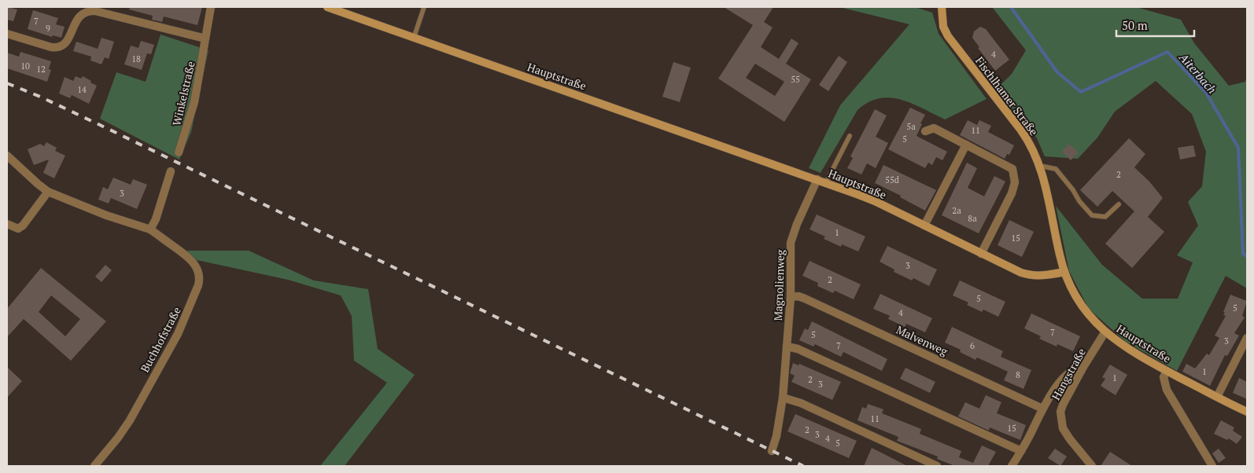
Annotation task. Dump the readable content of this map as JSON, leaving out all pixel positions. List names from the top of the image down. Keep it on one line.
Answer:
{"streets":{"street":["Hauptstraße","Winkelstraße","Fischlhamer Straße","Magnolienweg","Buchhofstraße","Malvenweg","Hangstraße"]},"crossings":[["Hauptstraße","Fischlhamer Straße"],["Hauptstraße","Magnolienweg"],["Hauptstraße","Hangstraße"],["Magnolienweg","Malvenweg"]],"water":["Aiterbach"],"house_numbers":["7","9","4","18","10","12","55","14","5a","11","5","2","55d","3","2a","8a","1","15","3","2","5","5","4","7","5","3","7","6","1","8","1","2","3","11","15","2","3","4","5"],"scale_bar":"50 m"}
